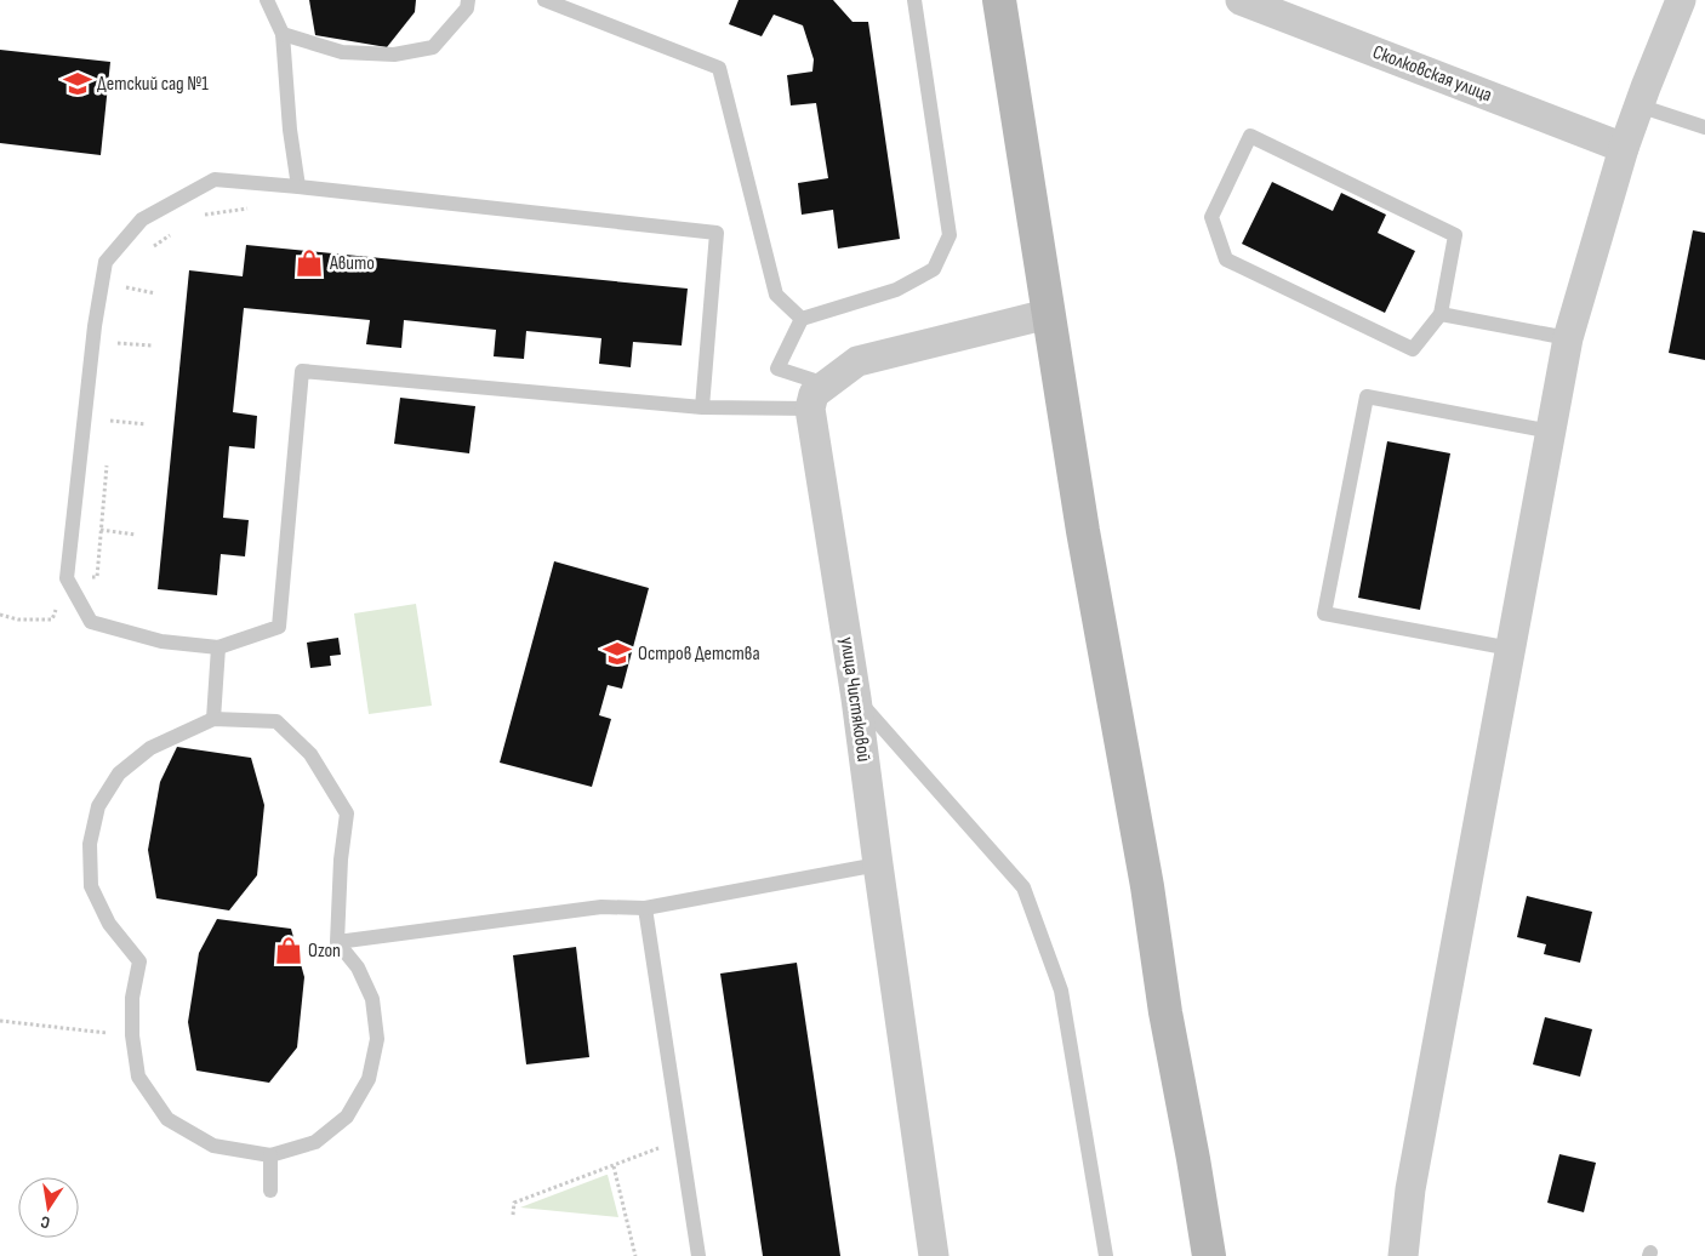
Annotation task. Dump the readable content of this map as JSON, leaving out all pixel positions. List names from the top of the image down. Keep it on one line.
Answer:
{"streets":{"street":["Сколковская улица","улица Чистяковой"]},"places":{"school or university":["Детский сад №1","Остров Детства"],"shop":["Авито","Ozon"]},"north":"bottom"}
